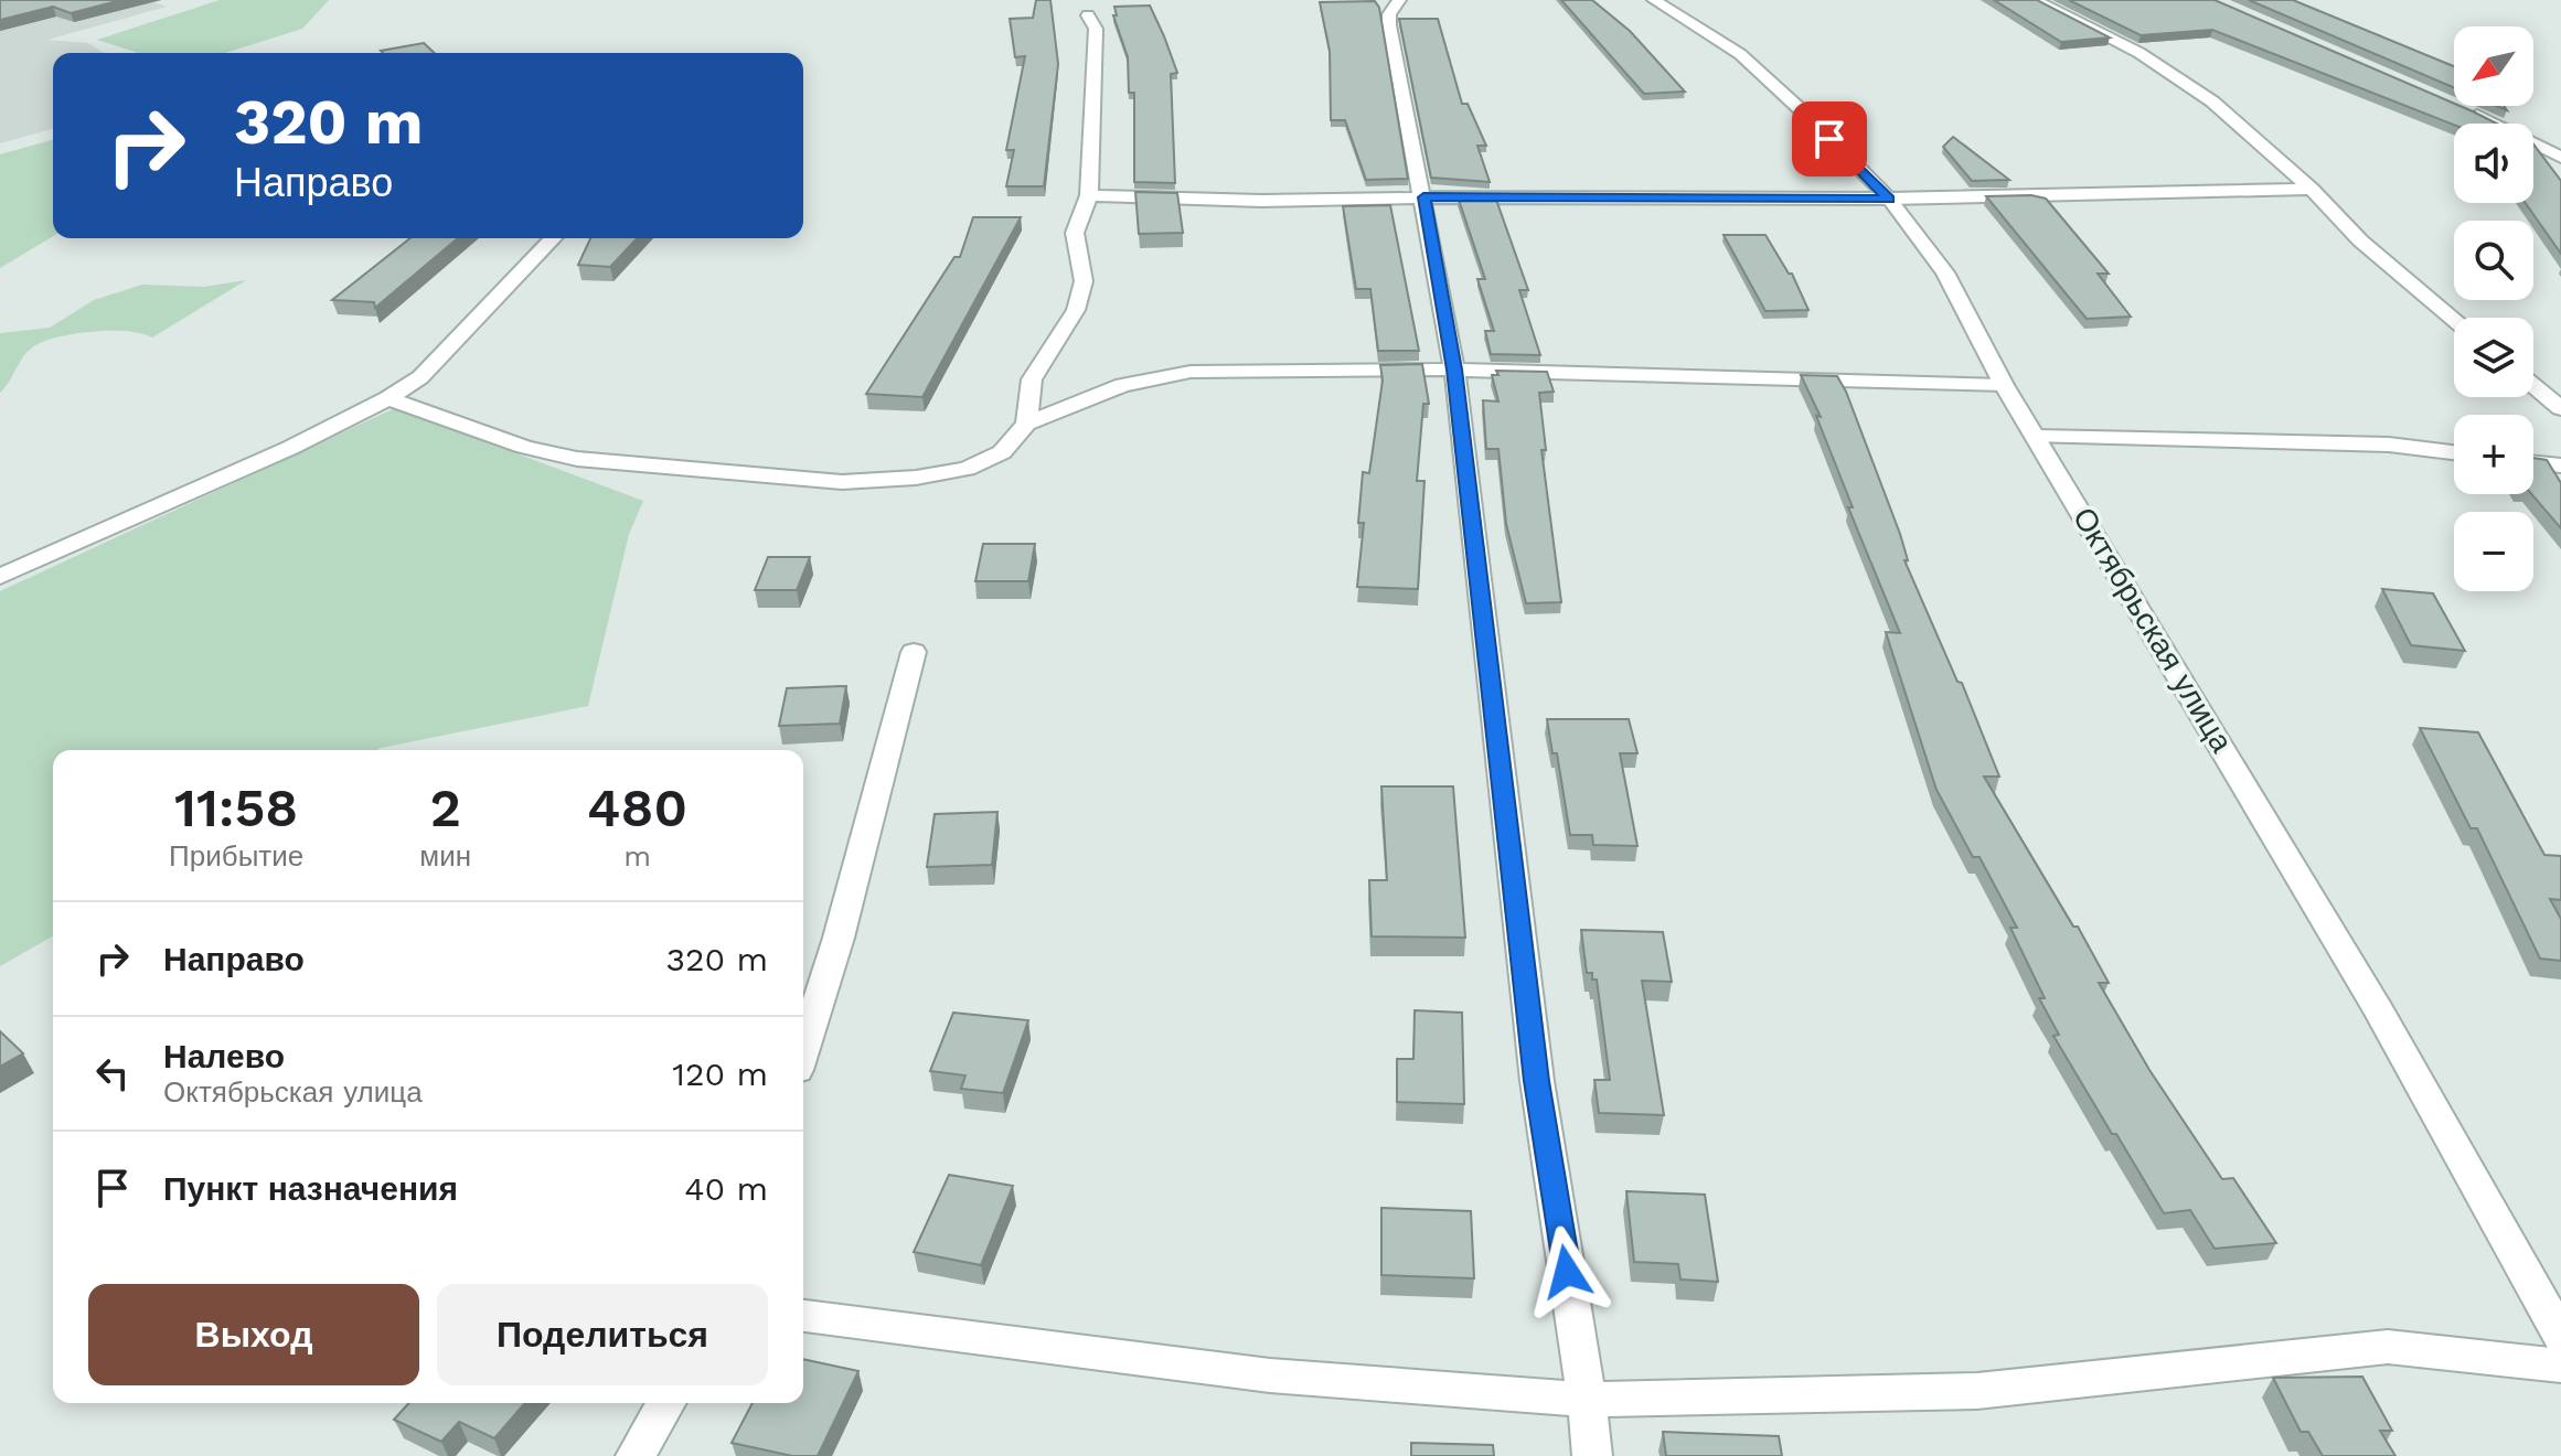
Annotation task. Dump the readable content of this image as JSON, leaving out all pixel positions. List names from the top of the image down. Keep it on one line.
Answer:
{"streets":{"street":["Октябрьская улица"]},"north":"bottom left","page":{"map_buttons":["+","−"],"turn":["320 m","Направо"],"eta":["11:58","Прибытие","2","мин","480","m"],"list":[{"name":"Направо","value":"320 m"},{"name":"Налево","note":"Октябрьская улица","value":"120 m"},{"name":"Пункт назначения","value":"40 m"}],"buttons":["Выход","Поделиться"]}}
